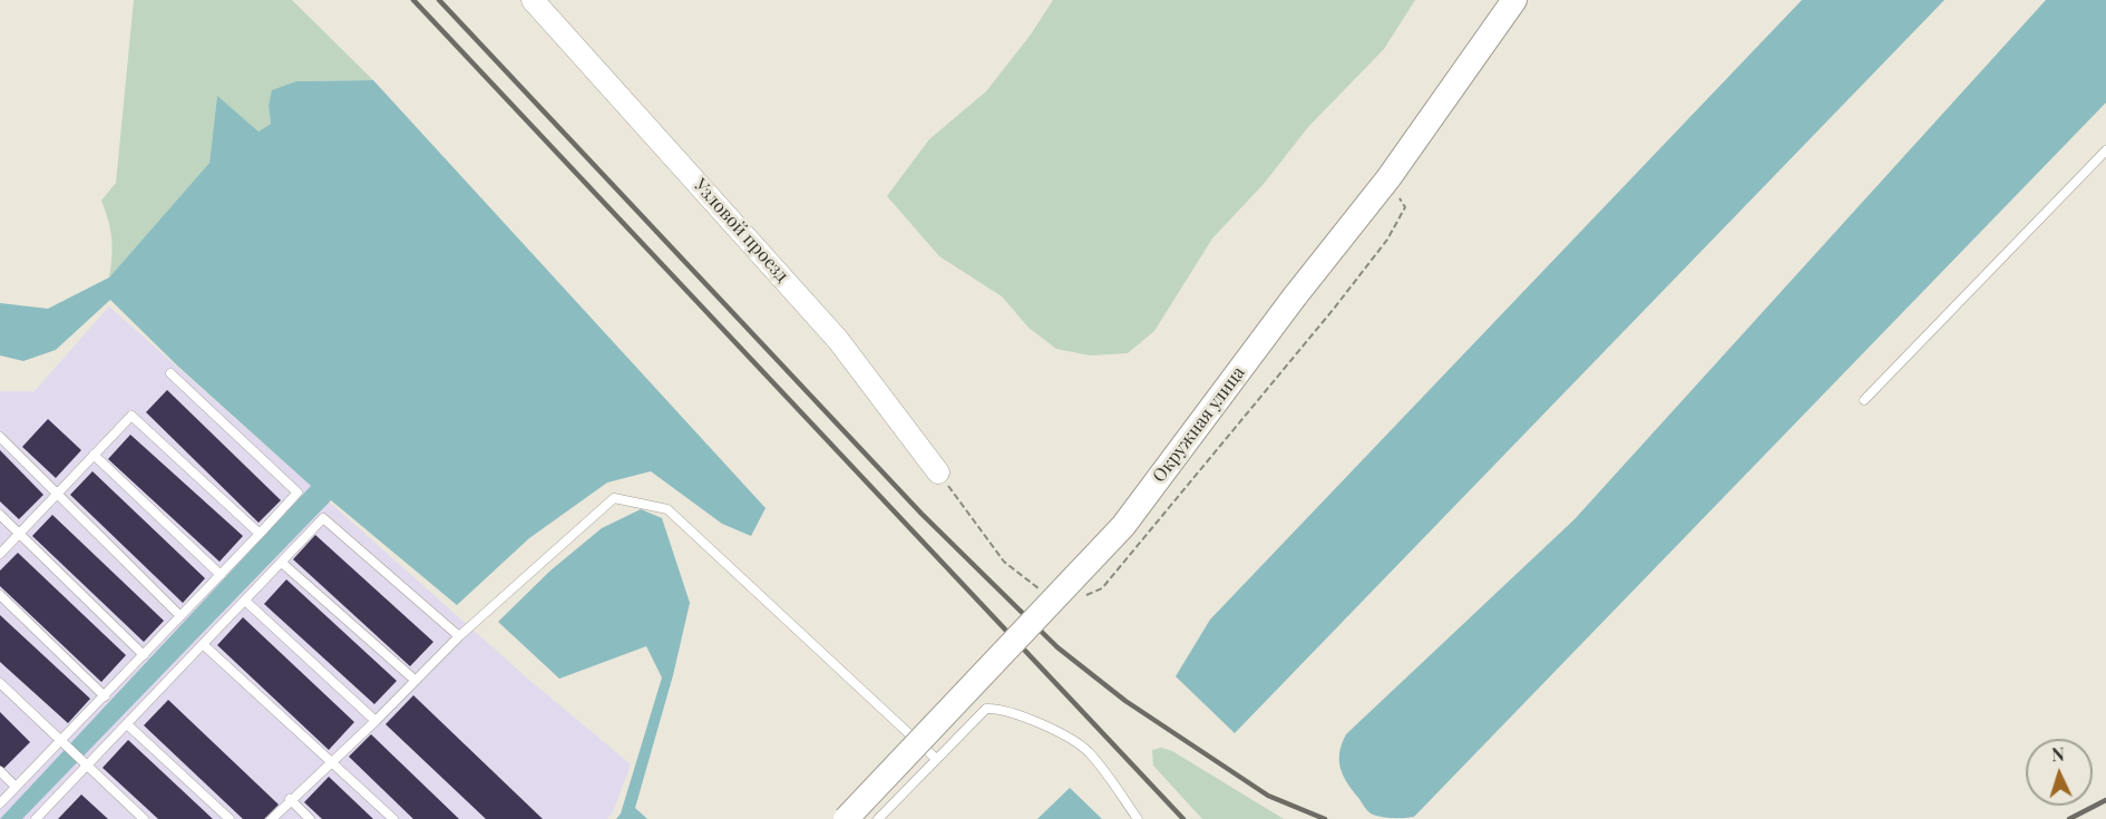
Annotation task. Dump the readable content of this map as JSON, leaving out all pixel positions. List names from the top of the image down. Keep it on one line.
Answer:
{"streets":{"main road":["Окружная улица"],"street":["Узловой проезд"]},"north":"top"}
